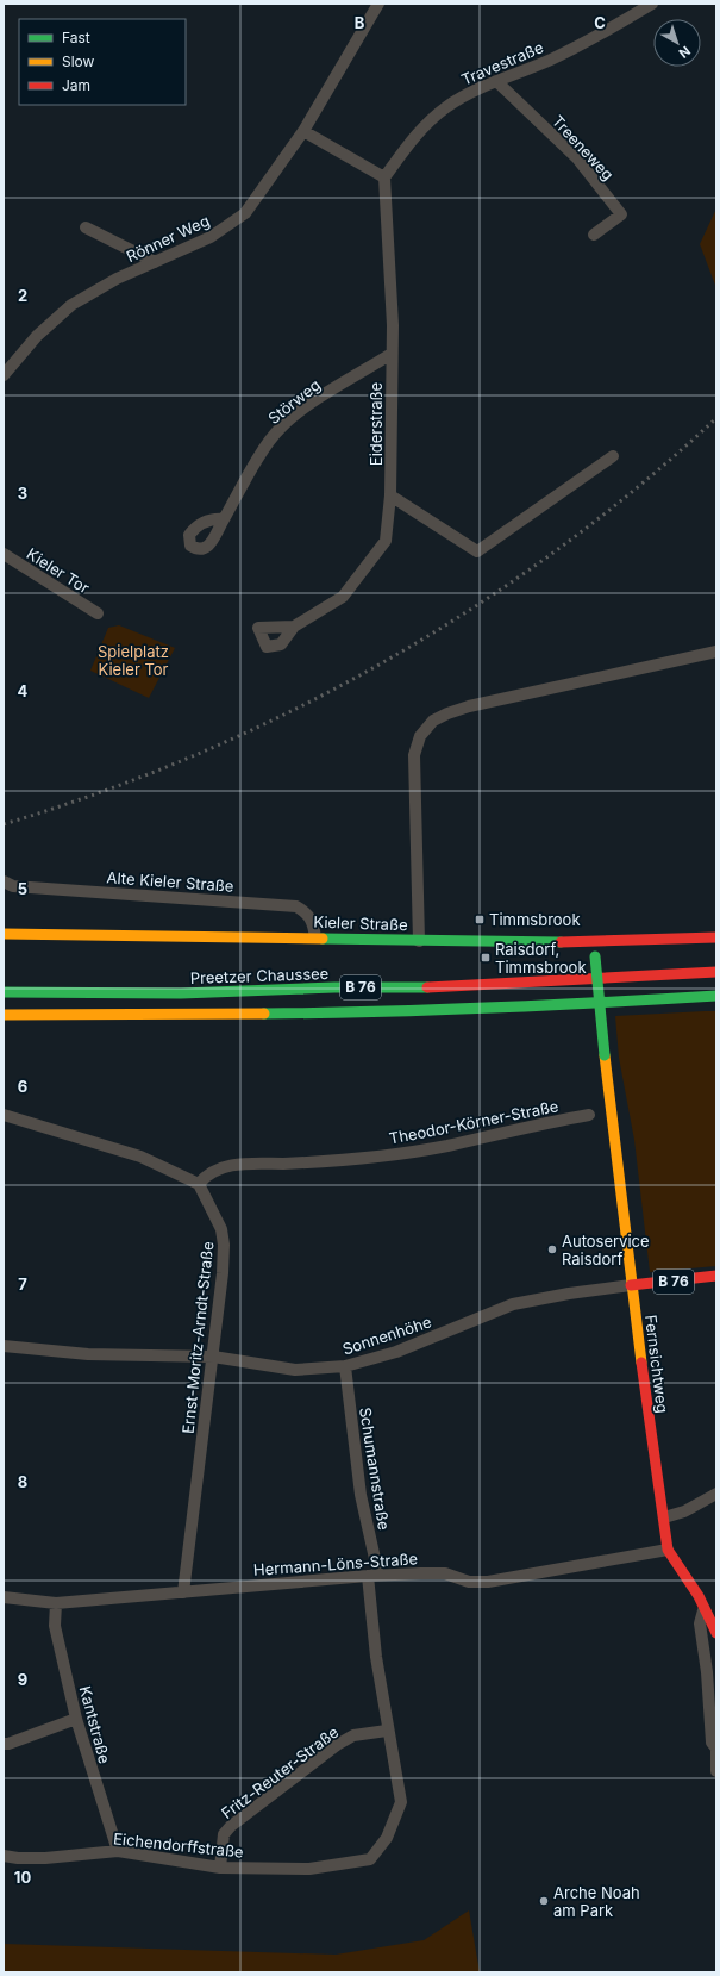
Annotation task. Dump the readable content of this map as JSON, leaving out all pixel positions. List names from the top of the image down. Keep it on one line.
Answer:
{"streets":{"main road":["Kieler Straße","Preetzer Chaussee","B 76","Fernsichtweg"],"street":["Travestraße","Treeneweg","Rönner Weg","Störweg","Eiderstraße","Kieler Tor","Alte Kieler Straße","Theodor-Körner-Straße","Sonnenhöhe","Ernst-Moritz-Arndt-Straße","Schumannstraße","Hermann-Löns-Straße","Kantstraße","Fritz-Reuter-Straße","Eichendorffstraße"]},"crossings":[["Travestraße","Treeneweg"],["Travestraße","Eiderstraße"],["Störweg","Eiderstraße"],["Alte Kieler Straße","Kieler Straße"],["Kieler Straße","Fernsichtweg"],["B 76","Sonnenhöhe"],["B 76","Fernsichtweg"],["Theodor-Körner-Straße","Ernst-Moritz-Arndt-Straße"],["Sonnenhöhe","Ernst-Moritz-Arndt-Straße"],["Sonnenhöhe","Fernsichtweg"],["Sonnenhöhe","Schumannstraße"],["Ernst-Moritz-Arndt-Straße","Hermann-Löns-Straße"],["Fernsichtweg","Hermann-Löns-Straße"],["Schumannstraße","Hermann-Löns-Straße"],["Schumannstraße","Eichendorffstraße"],["Hermann-Löns-Straße","Kantstraße"],["Hermann-Löns-Straße","Eichendorffstraße"],["Kantstraße","Eichendorffstraße"],["Fritz-Reuter-Straße","Eichendorffstraße"]],"parks":["Spielplatz Kieler Tor"],"places":{"transit":["Timmsbrook","Raisdorf, Timmsbrook"],"other":["Autoservice Raisdorf","Arche Noah am Park"]},"legend":["Fast","Slow","Jam"],"north":"bottom right","grid":{"columns":["B","C"],"rows":["2","3","4","5","6","7","8","9","10"]}}
